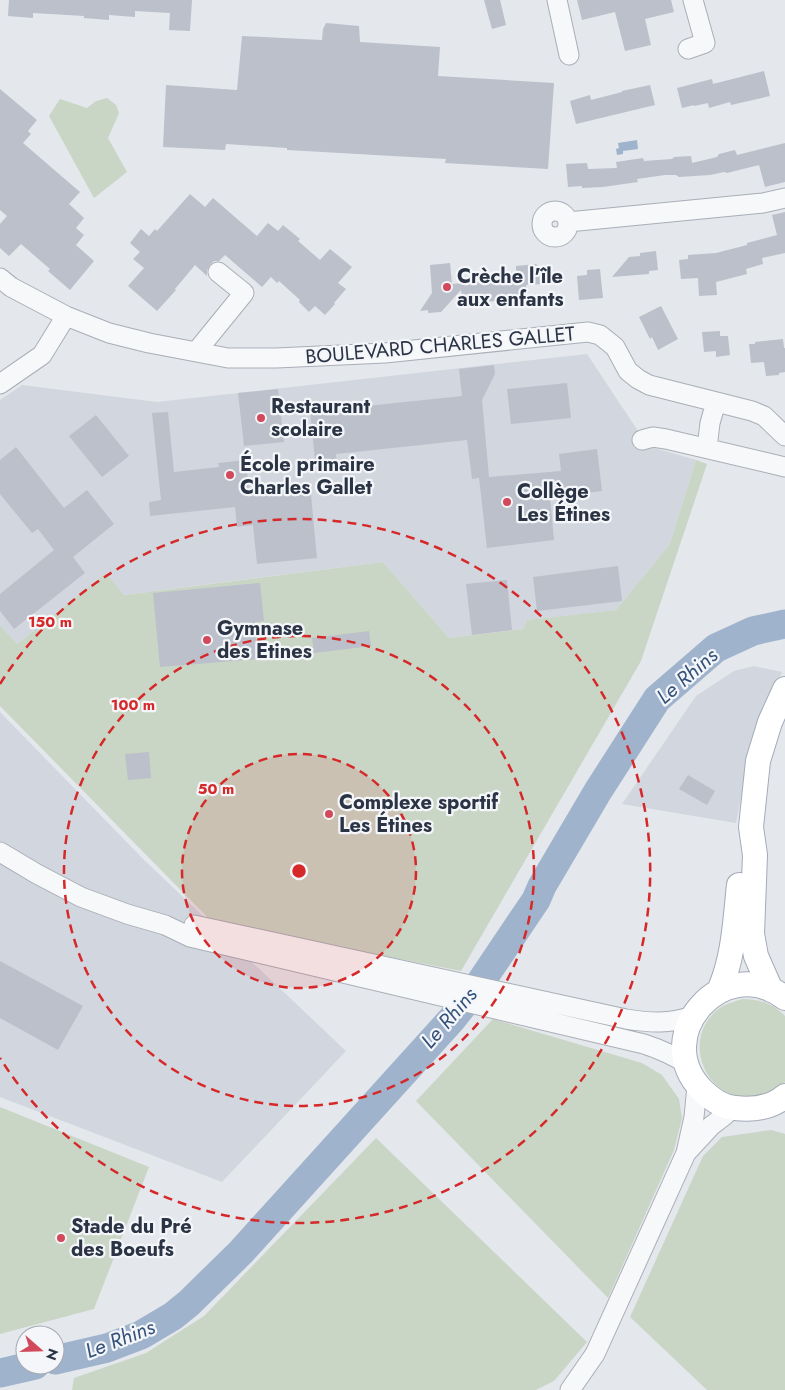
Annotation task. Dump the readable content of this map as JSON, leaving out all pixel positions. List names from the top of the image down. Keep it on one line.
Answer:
{"streets":{"street":["BOULEVARD CHARLES GALLET"]},"water":["Le Rhins"],"places":["Crèche l'île aux enfants","Restaurant scolaire","École primaire Charles Gallet","Collège Les Étines","Gymnase des Etines","Complexe sportif Les Étines","Stade du Pré des Boeufs"],"north":"right","rings":["150 m","100 m","50 m"]}
